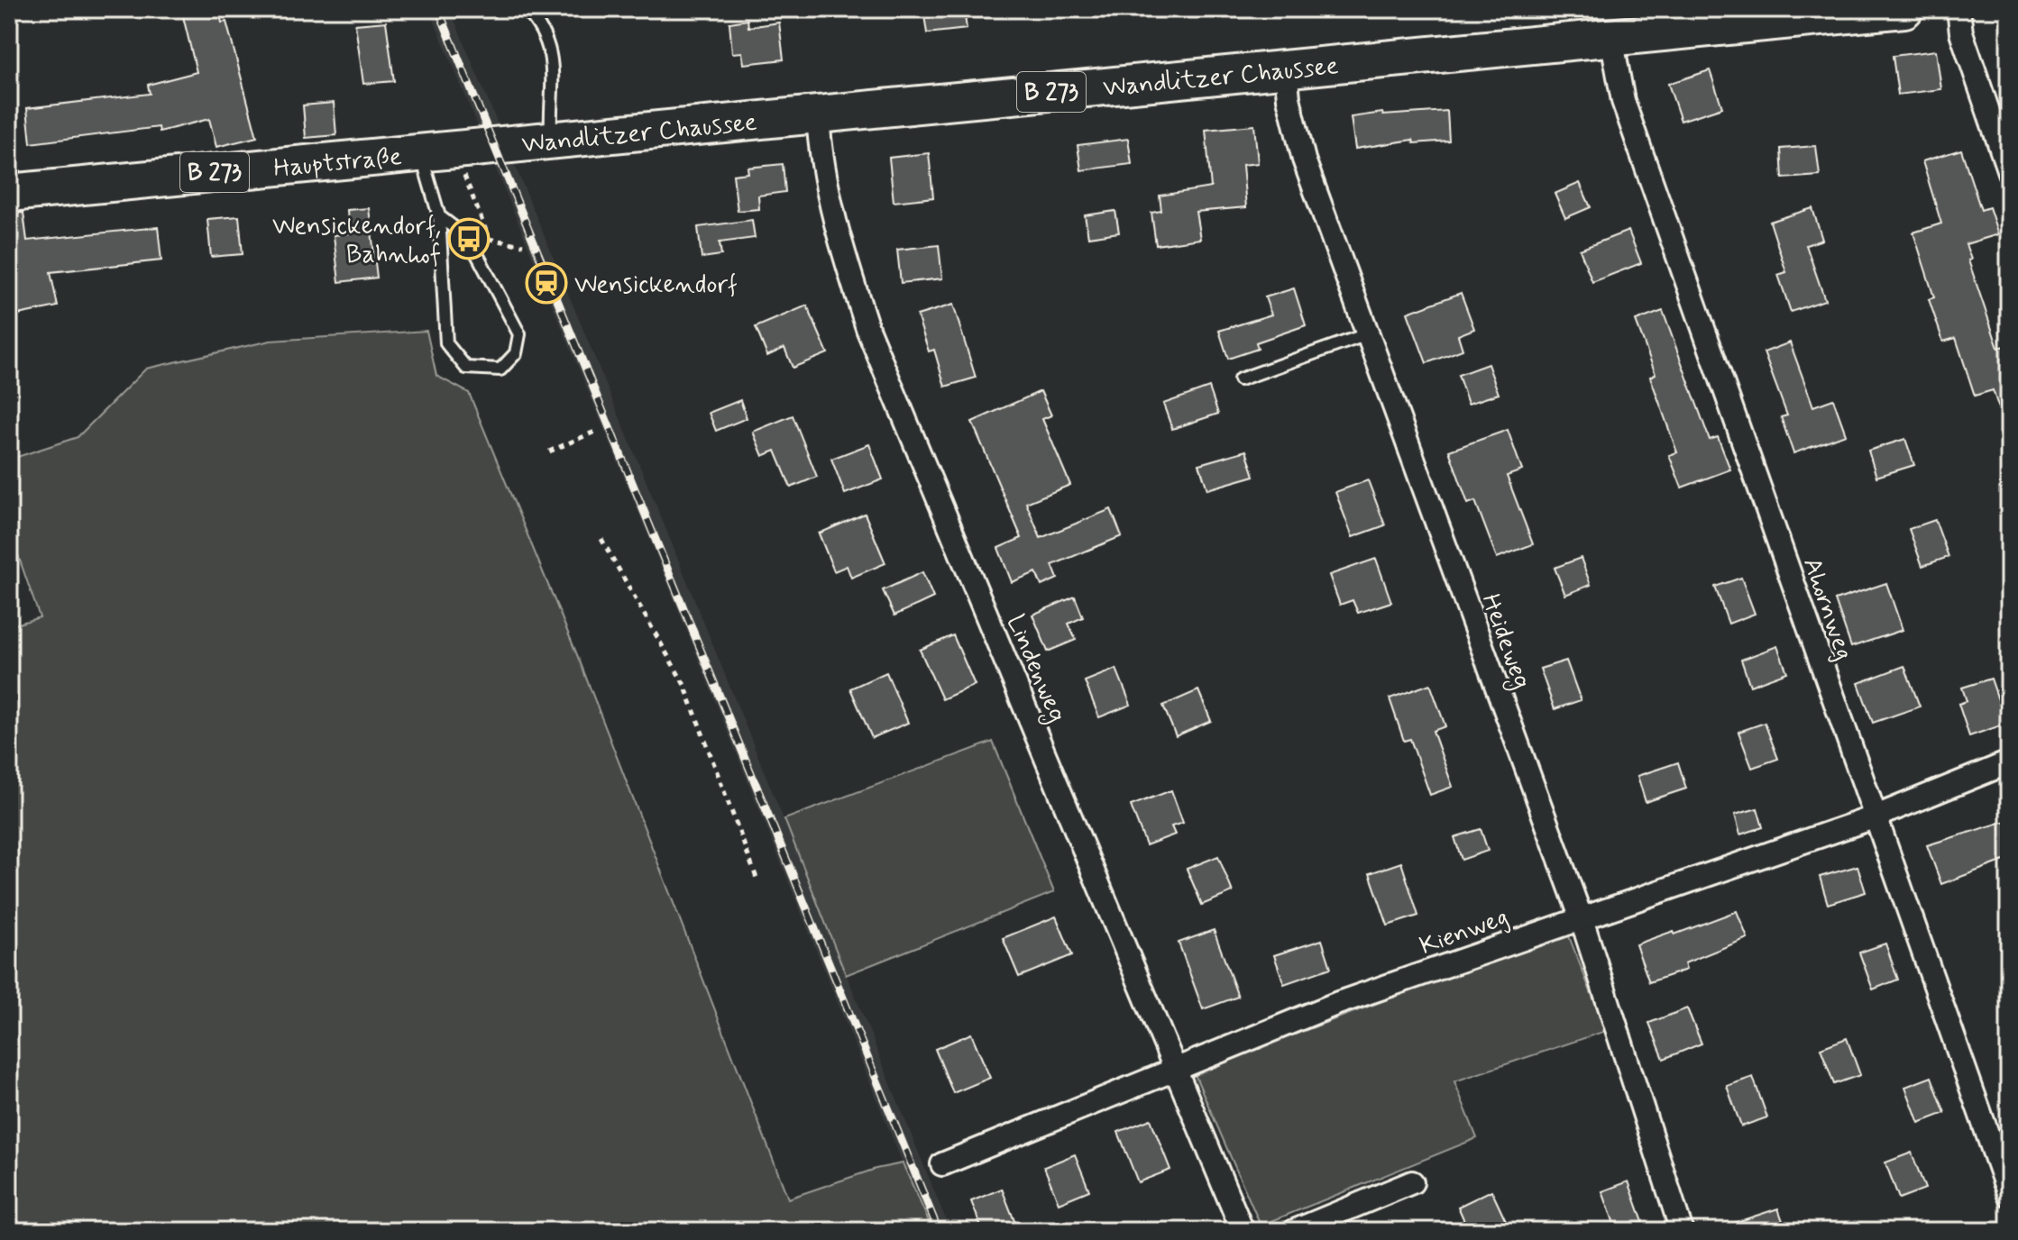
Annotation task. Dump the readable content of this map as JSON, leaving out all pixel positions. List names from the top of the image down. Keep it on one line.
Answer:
{"streets":{"main road":["Wandlitzer Chaussee","B 273","Hauptstraße"],"street":["Ahornweg","Heideweg","Lindenweg","Kienweg"]},"crossings":[["Wandlitzer Chaussee","Hauptstraße"],["Wandlitzer Chaussee","Ahornweg"],["Wandlitzer Chaussee","Heideweg"],["Wandlitzer Chaussee","Lindenweg"],["Ahornweg","Kienweg"],["Heideweg","Kienweg"],["Lindenweg","Kienweg"]],"places":{"bus stop":["Wensickendorf, Bahnhof"],"station":["Wensickendorf"]}}
